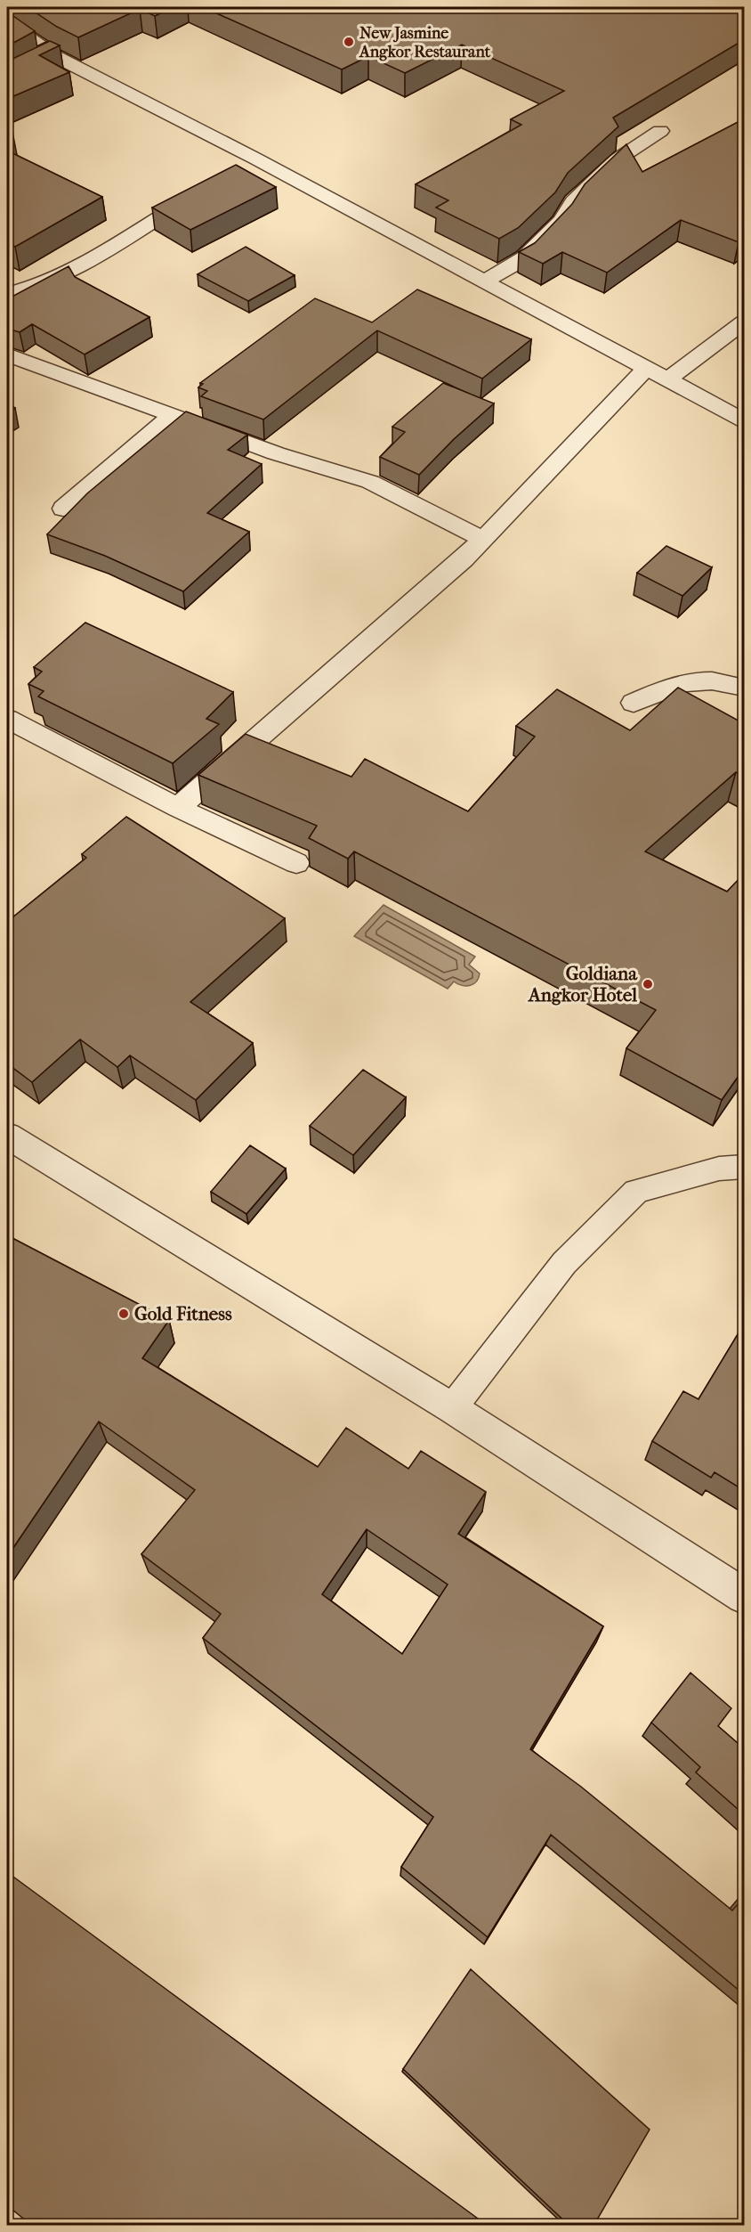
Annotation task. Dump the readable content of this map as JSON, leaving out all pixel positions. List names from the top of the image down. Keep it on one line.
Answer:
{"places":["New Jasmine Angkor Restaurant","Goldiana Angkor Hotel","Gold Fitness"]}
